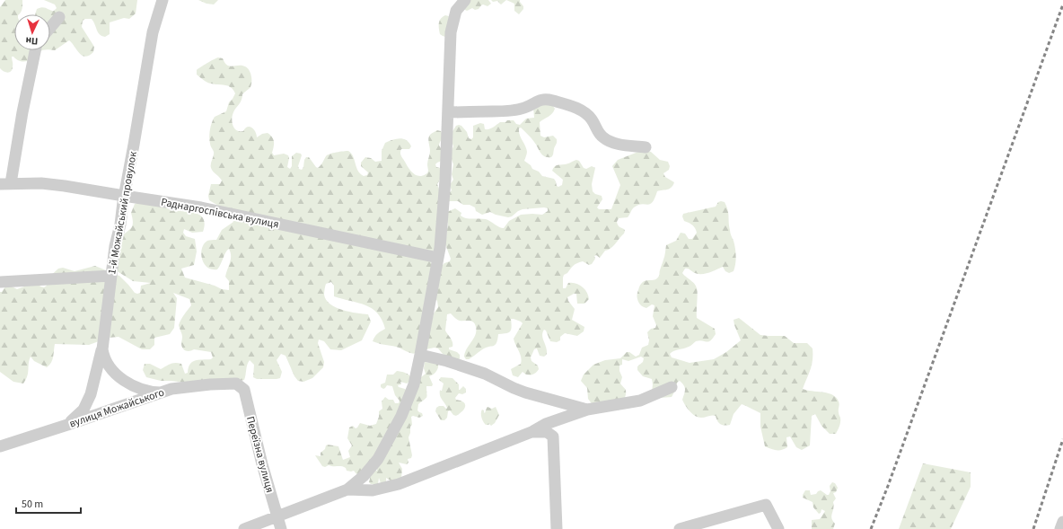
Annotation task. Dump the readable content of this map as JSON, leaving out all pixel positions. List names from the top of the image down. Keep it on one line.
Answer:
{"streets":{"street":["1-й Можайський провулок","Раднаргоспівська вулиця","вулиця Можайського","Переїзна вулиця"]},"crossings":[["1-й Можайський провулок","Раднаргоспівська вулиця"],["1-й Можайський провулок","вулиця Можайського"],["вулиця Можайського","Переїзна вулиця"]],"scale_bar":"50 m","north":"bottom"}
